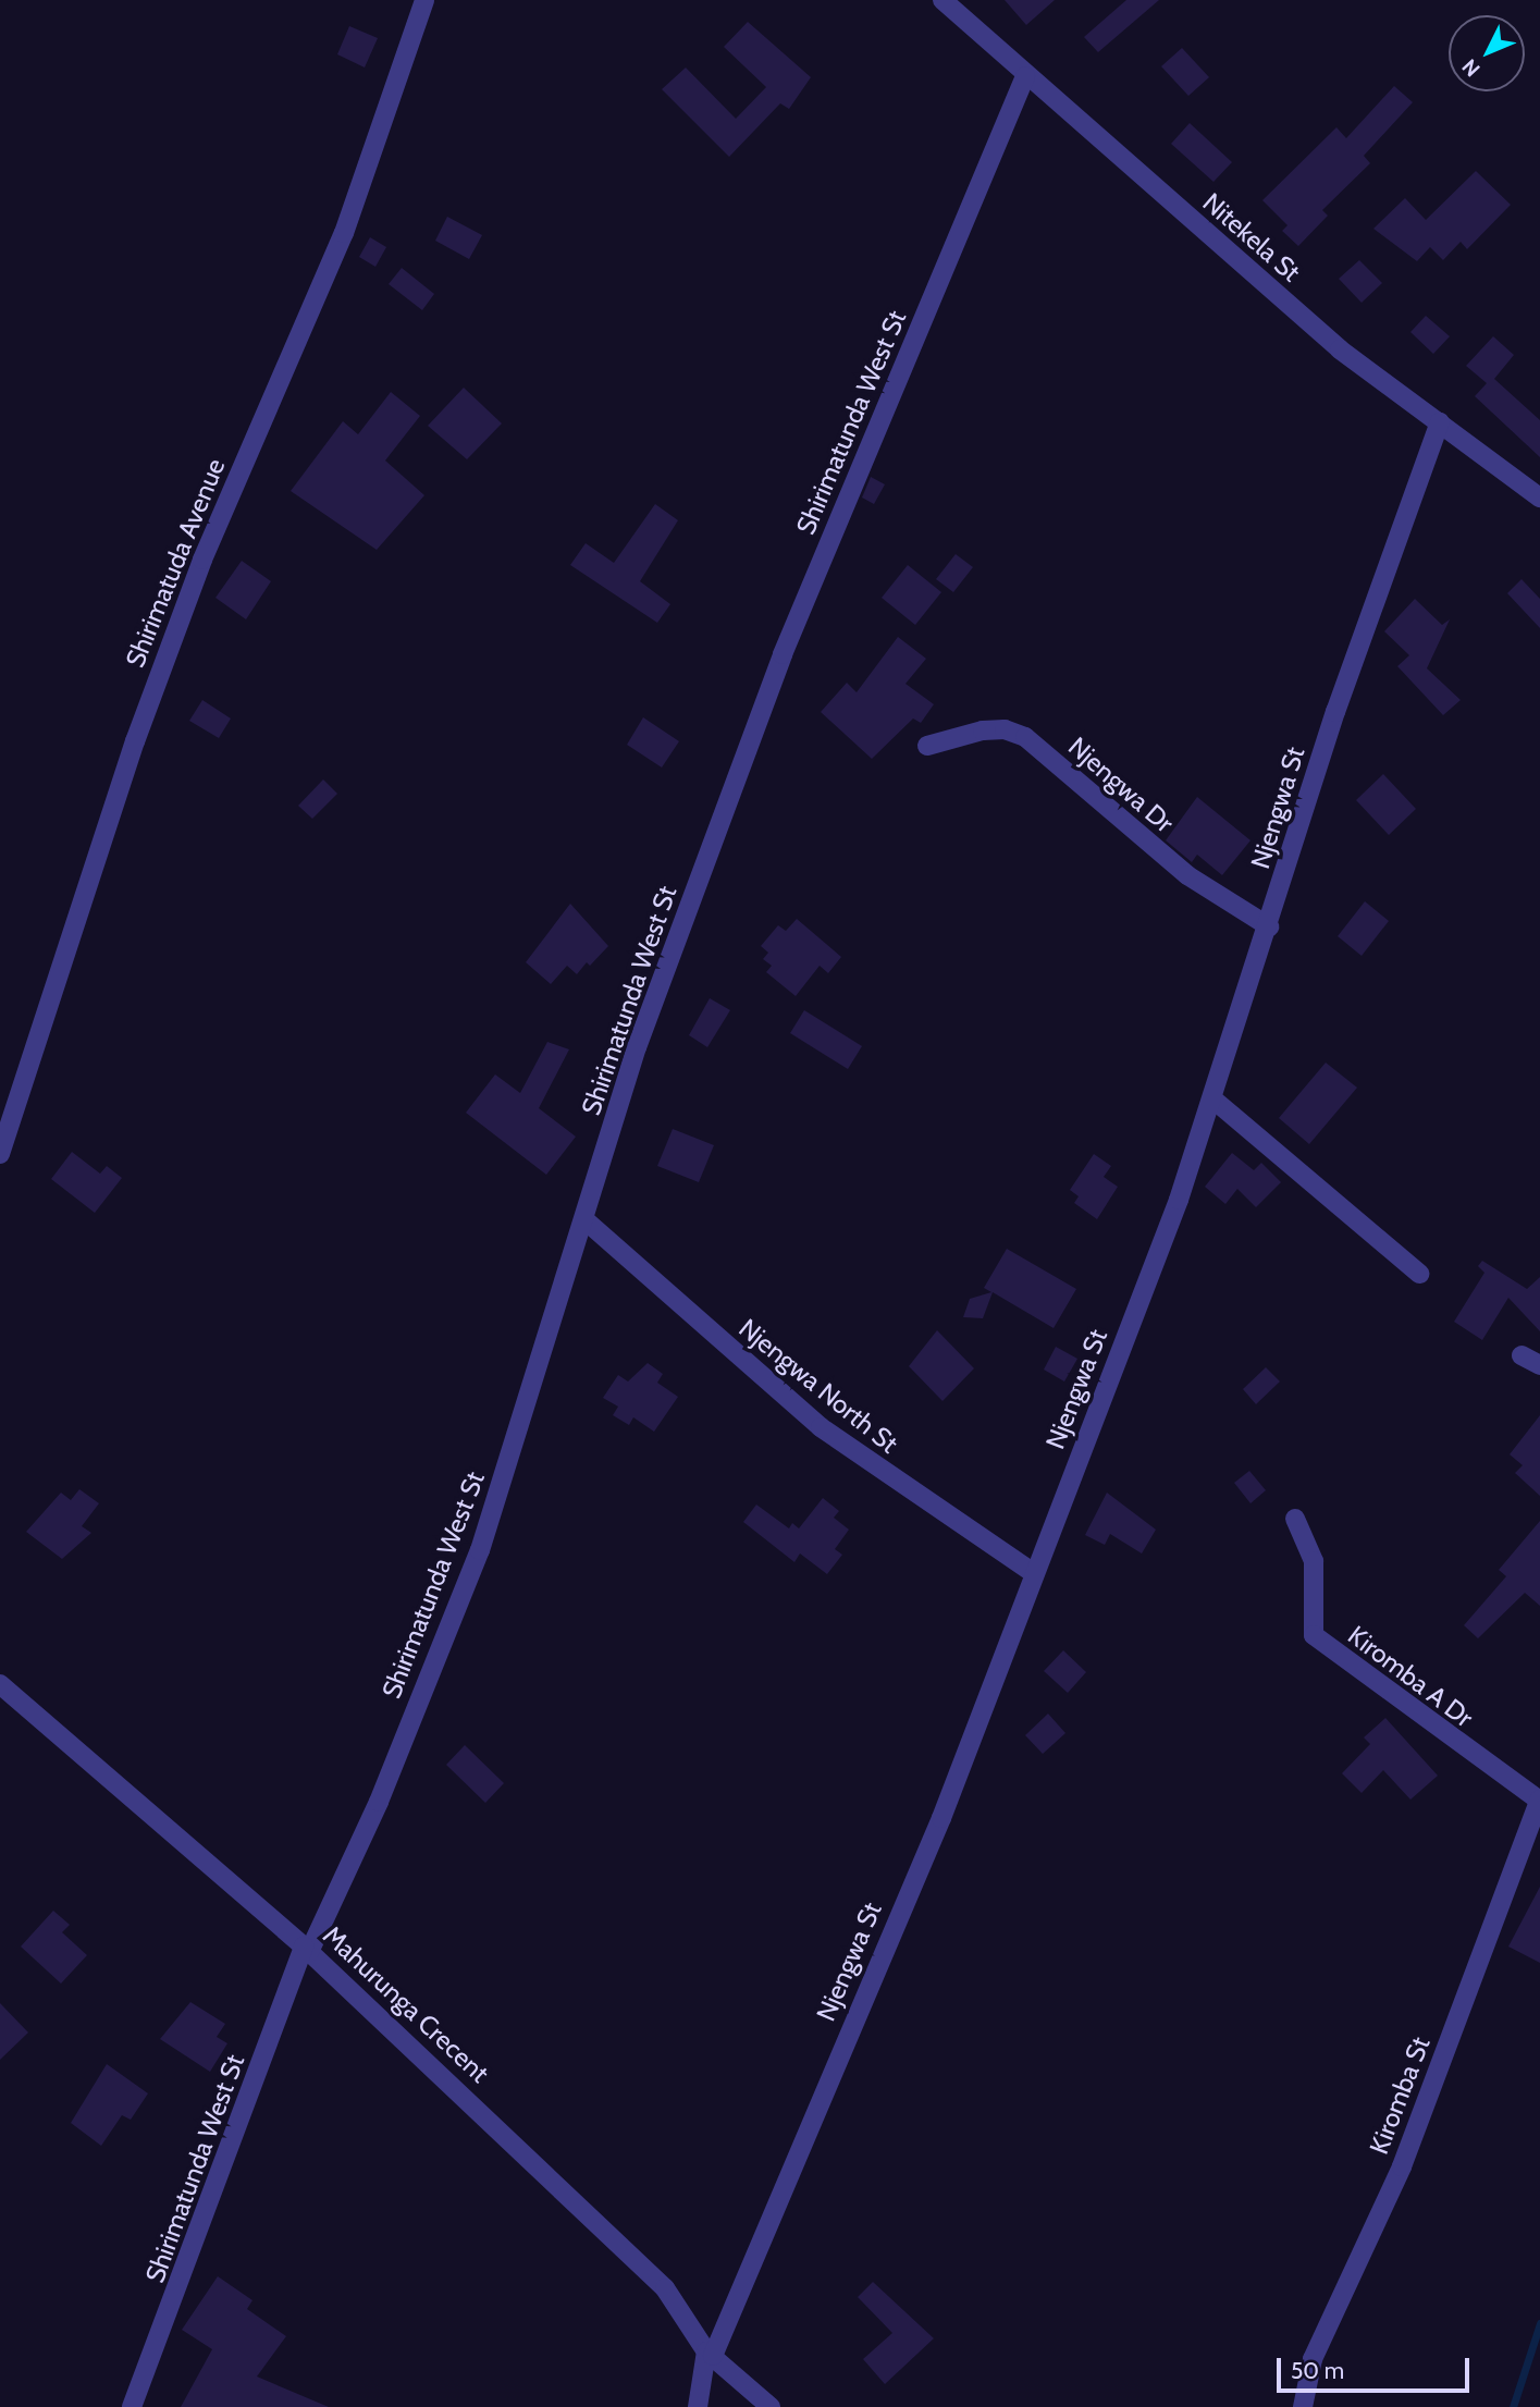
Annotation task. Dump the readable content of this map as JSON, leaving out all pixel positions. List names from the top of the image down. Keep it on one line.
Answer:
{"streets":{"street":["Nitekela St","Shirimatunda West St","Shirimatuda Avenue","Njengwa Dr","Njengwa St","Njengwa North St","Kiromba A Dr","Mahurunga Crecent","Kiromba St"]},"crossings":[["Nitekela St","Shirimatunda West St"],["Nitekela St","Njengwa St"],["Shirimatunda West St","Njengwa North St"],["Shirimatunda West St","Mahurunga Crecent"],["Njengwa Dr","Njengwa St"],["Njengwa St","Njengwa North St"],["Njengwa St","Mahurunga Crecent"],["Kiromba A Dr","Kiromba St"]],"scale_bar":"50 m","north":"bottom left"}
